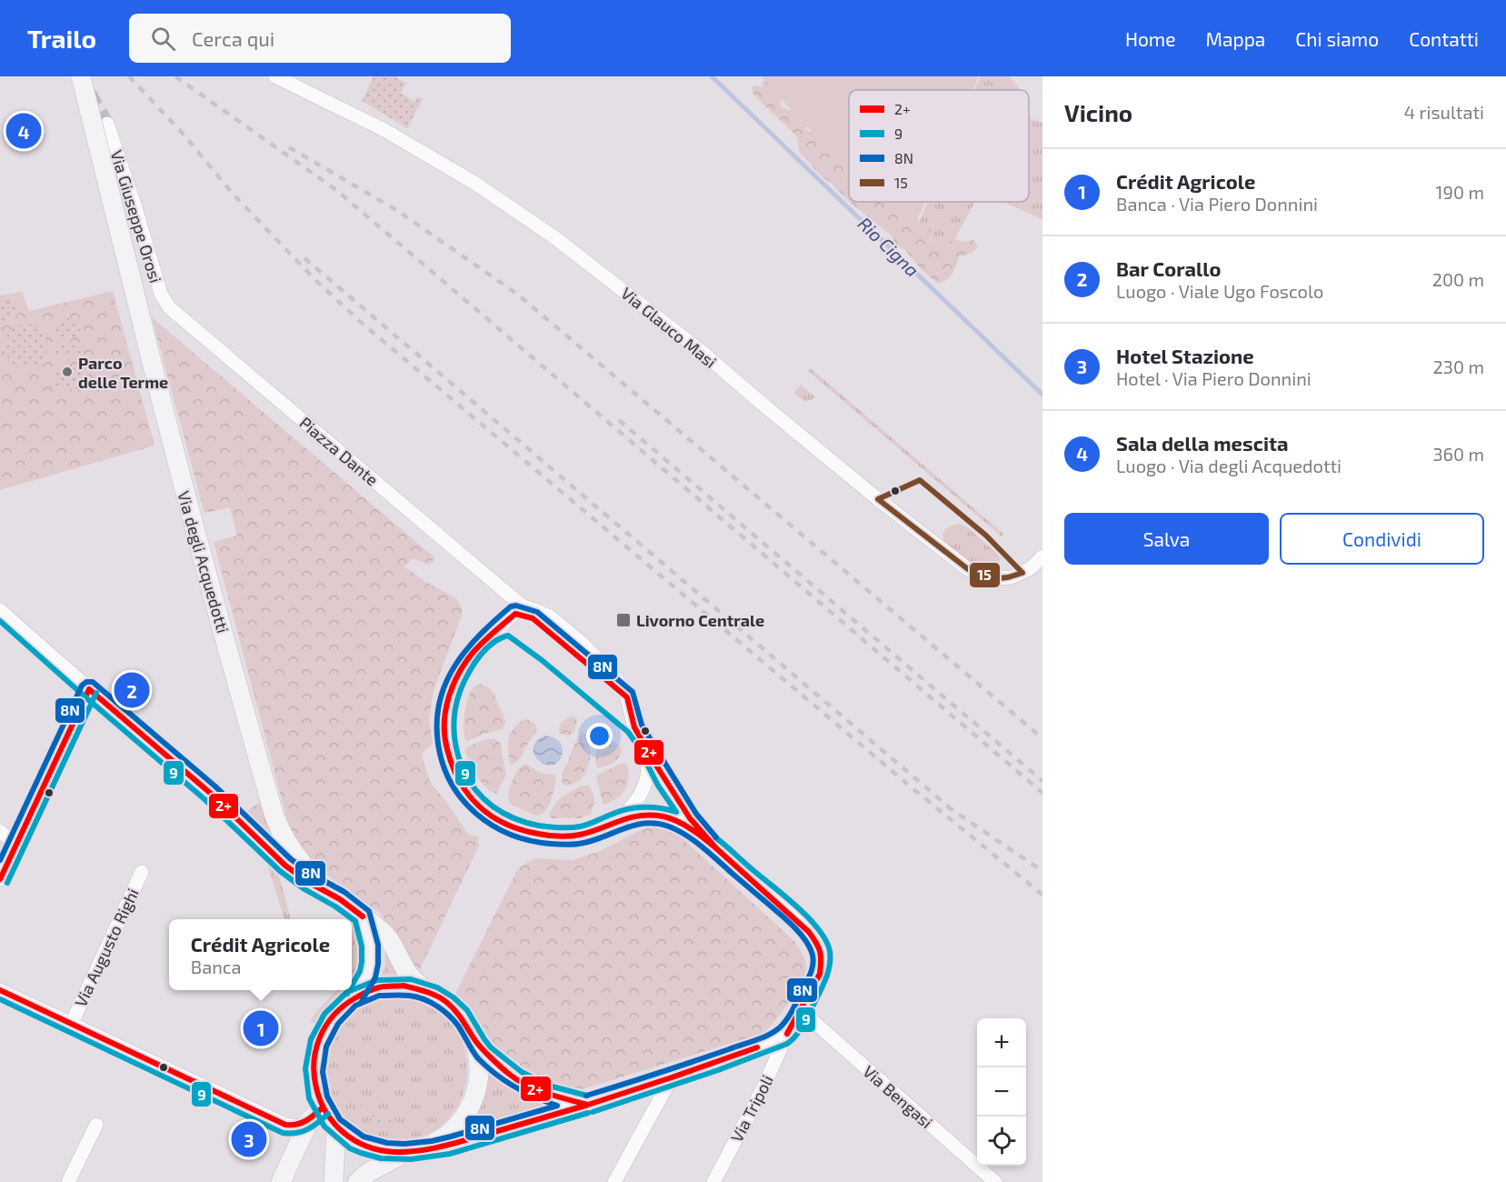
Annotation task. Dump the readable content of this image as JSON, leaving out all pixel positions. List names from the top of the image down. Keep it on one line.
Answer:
{"streets":{"main road":["Via degli Acquedotti"],"street":["Via Giuseppe Orosi","Via Glauco Masi","Piazza Dante","Via Augusto Righi","Via Bengasi","Via Tripoli"]},"crossings":[["Via Giuseppe Orosi","Piazza Dante"],["Piazza Dante","Via Bengasi"],["Piazza Dante","Via Tripoli"]],"water":["Rio Cigna"],"places":{"other":["Parco delle Terme"],"transit":["Livorno Centrale"]},"lines":["transit line 15","transit line 8N","transit line 2+","transit line 9"],"legend":["2+","9","8N","15"],"page":{"header":"Trailo","search":"Cerca qui","nav":["Home","Mappa","Chi siamo","Contatti"],"heading":["Vicino","4 risultati"],"pins":["4","2","1","3"],"list":[{"mark":"1","name":"Crédit Agricole","note":"Banca · Via Piero Donnini","value":"190 m"},{"mark":"2","name":"Bar Corallo","note":"Luogo · Viale Ugo Foscolo","value":"200 m"},{"mark":"3","name":"Hotel Stazione","note":"Hotel · Via Piero Donnini","value":"230 m"},{"mark":"4","name":"Sala della mescita","note":"Luogo · Via degli Acquedotti","value":"360 m"}],"buttons":["Salva","Condividi"],"popup":["Crédit Agricole","Banca"],"map_buttons":["+","−"]}}
